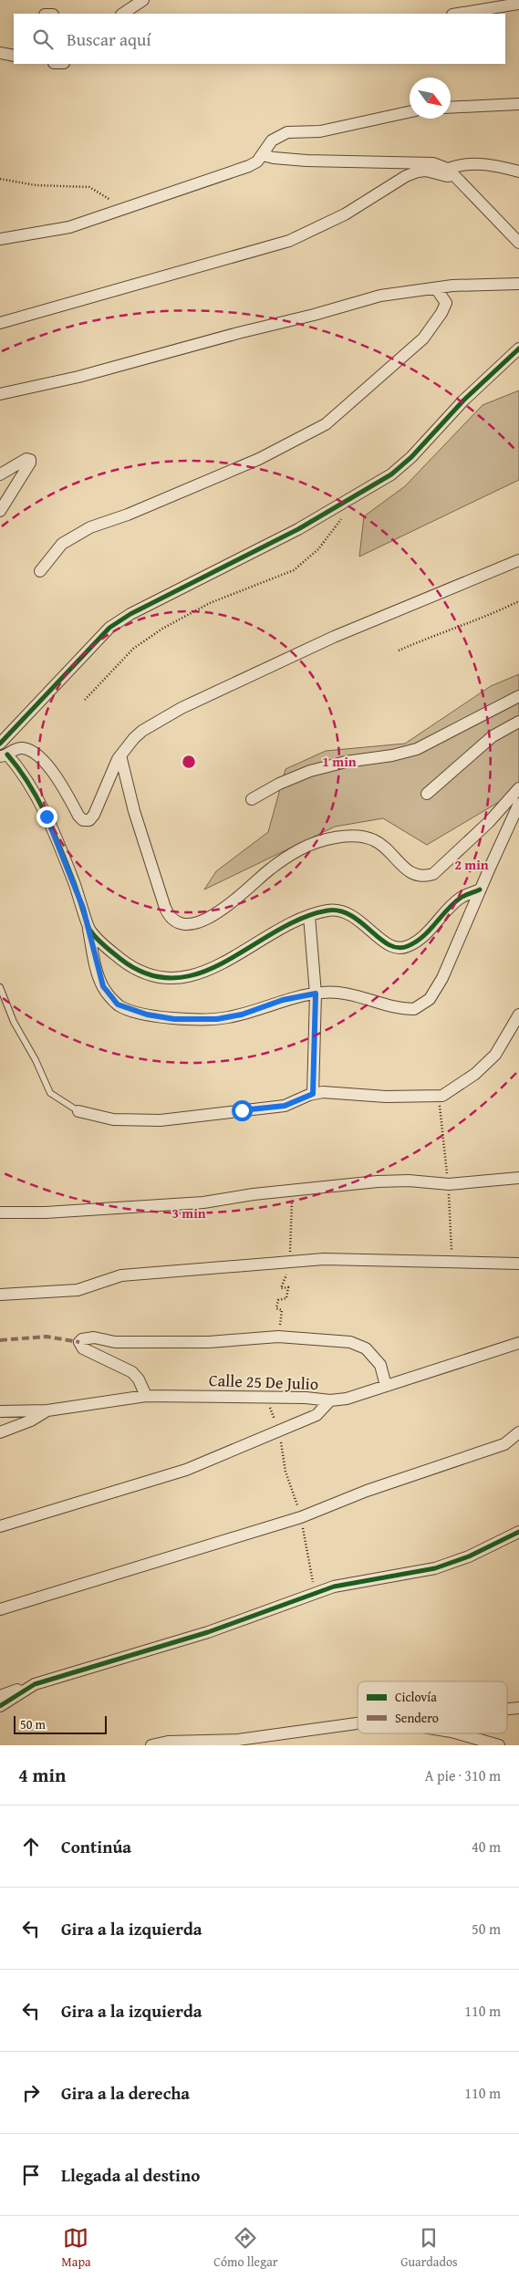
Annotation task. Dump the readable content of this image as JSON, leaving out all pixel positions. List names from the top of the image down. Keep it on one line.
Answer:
{"streets":{"street":["Calle 25 De Julio"]},"legend":["Ciclovía","Sendero"],"scale_bar":"50 m","north":"bottom right","page":{"search":"Buscar aquí","scale":"50 m","heading":["4 min","A pie · 310 m"],"list":[["Continúa","40 m"],["Gira a la izquierda","50 m"],["Gira a la izquierda","110 m"],["Gira a la derecha","110 m"],"Llegada al destino"],"nav":["Mapa","Cómo llegar","Guardados"]},"rings":["1 min","2 min","3 min"]}
